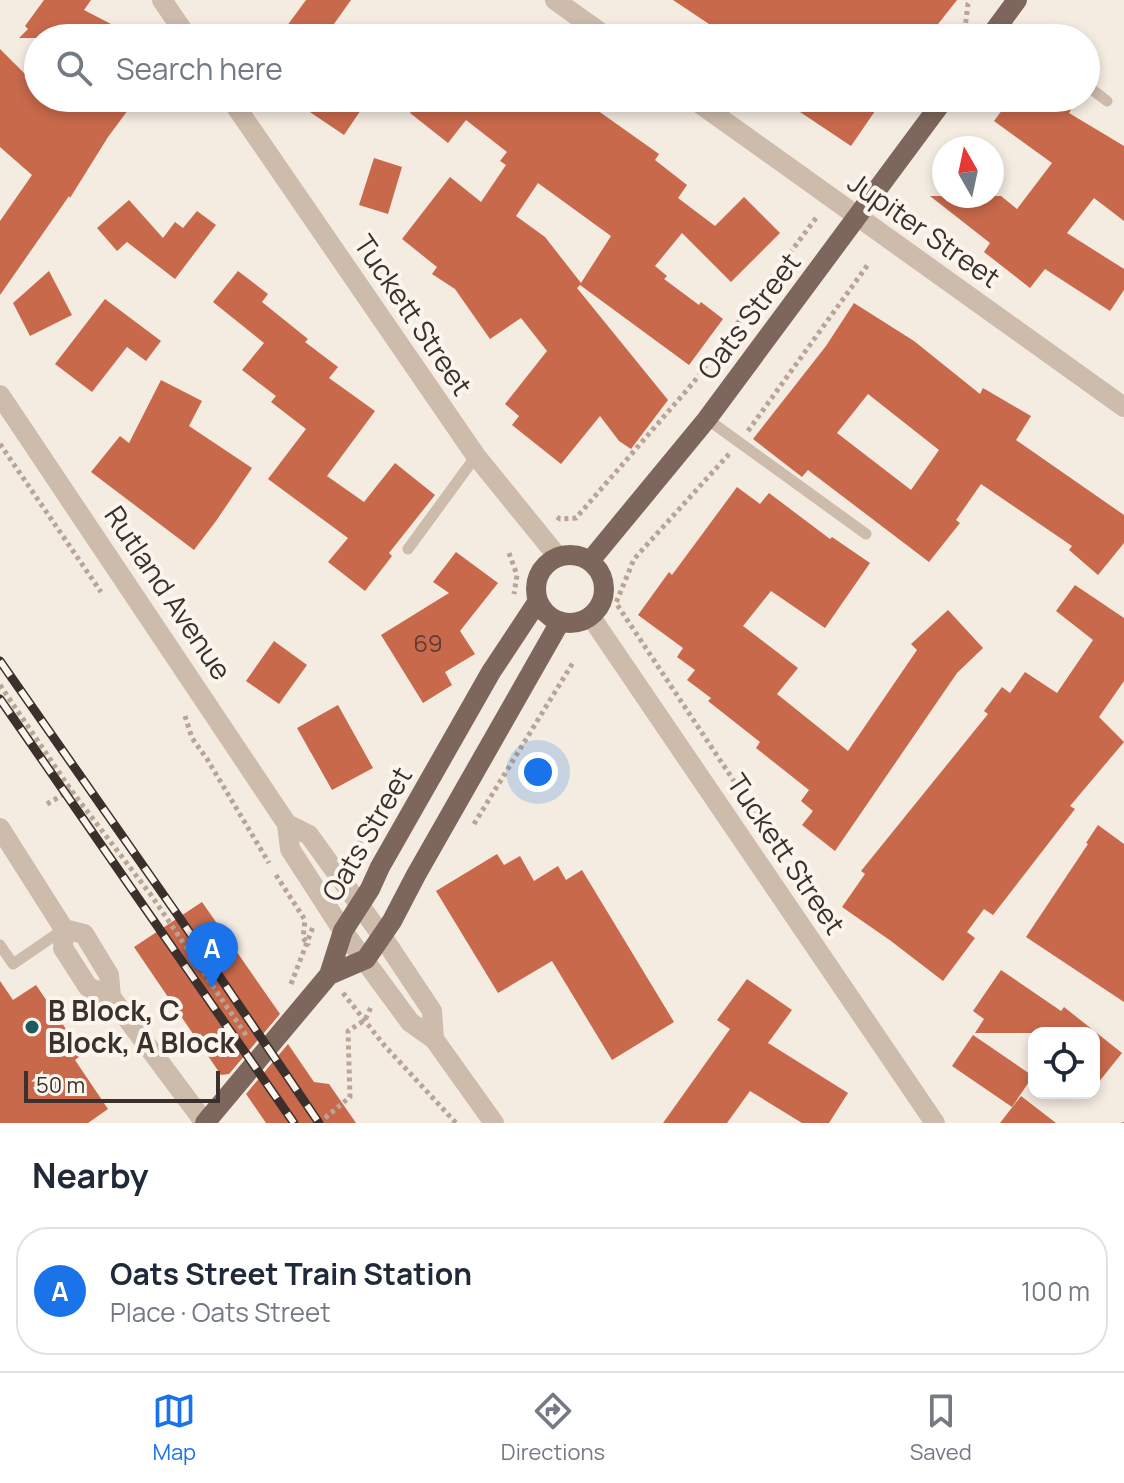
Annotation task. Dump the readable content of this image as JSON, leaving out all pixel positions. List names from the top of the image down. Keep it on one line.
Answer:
{"streets":{"main road":["Oats Street"],"street":["Jupiter Street","Tuckett Street","Rutland Avenue"]},"crossings":[["Jupiter Street","Oats Street"],["Tuckett Street","Oats Street"],["Oats Street","Rutland Avenue"]],"places":["B Block, C Block, A Block"],"house_numbers":["69"],"scale_bar":"50 m","north":"top","page":{"search":"Search here","pins":"A","scale":"50 m","heading":"Nearby","list":[{"mark":"A","name":"Oats Street Train Station","note":"Place · Oats Street","value":"100 m"}],"nav":["Map","Directions","Saved"]}}
